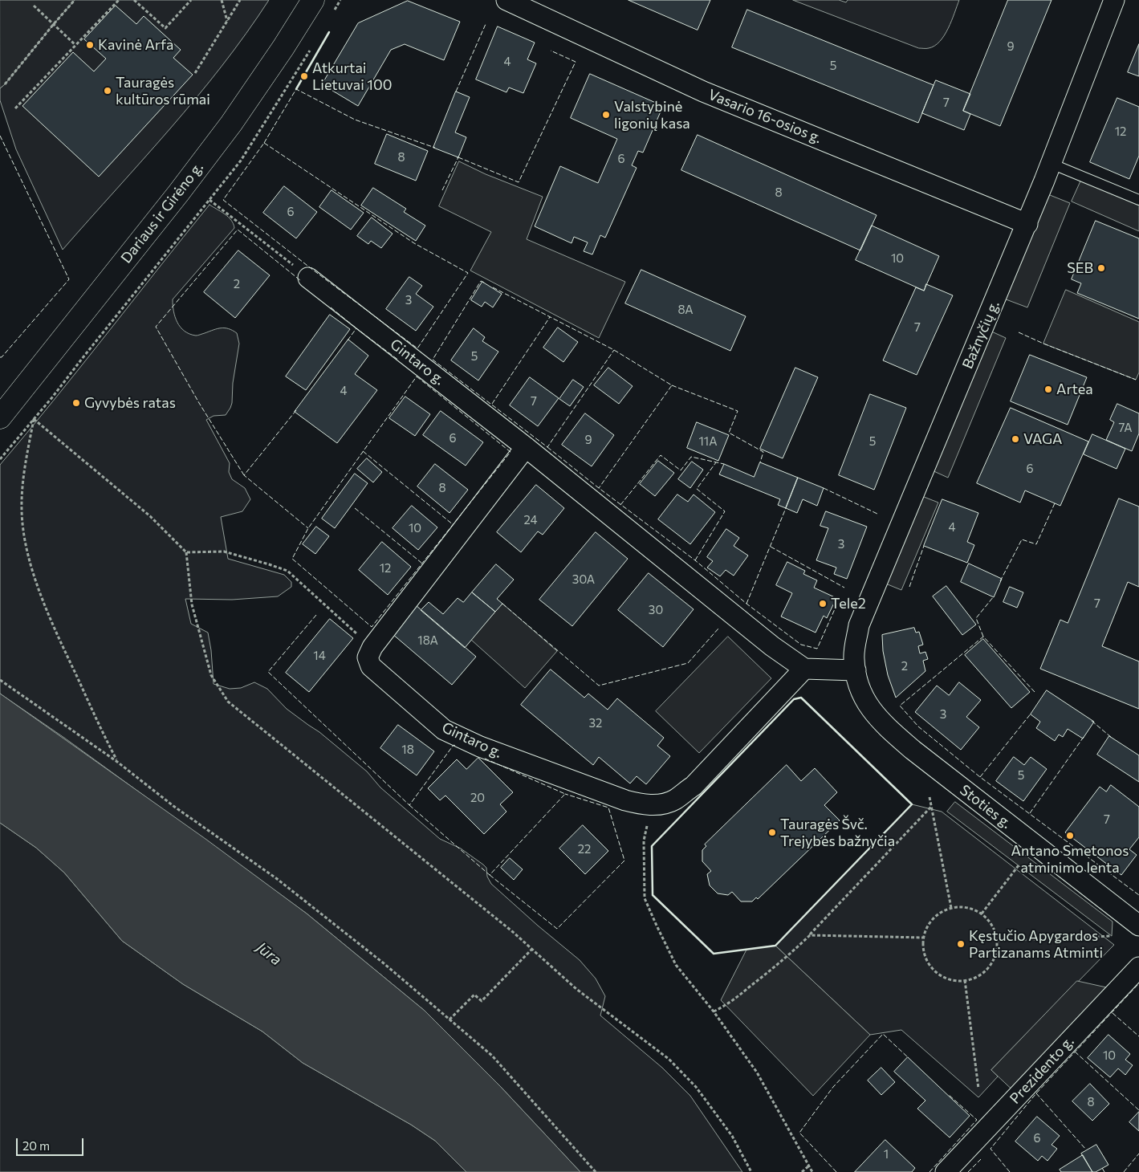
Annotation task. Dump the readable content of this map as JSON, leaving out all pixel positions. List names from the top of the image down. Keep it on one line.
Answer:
{"streets":{"highway":["Dariaus ir Girėno g."],"street":["Vasario 16-osios g.","Bažnyčių g.","Gintaro g.","Stoties g.","Prezidento g."]},"crossings":[["Vasario 16-osios g.","Bažnyčių g."],["Bažnyčių g.","Stoties g."]],"water":["Jūra"],"places":["Kavinė Arfa","Atkurtai Lietuvai 100","Tauragės kultūros rūmai","Valstybinė ligonių kasa","SEB","Artea","Gyvybės ratas","VAGA","Tele2","Tauragės Švč. Trejybės bažnyčia","Antano Smetonos atminimo lenta","Kęstučio Apygardos Partizanams Atminti"],"house_numbers":["9","4","5","7","12","8","6","8","6","10","2","3","8A","7","5","4","7","7A","6","9","11A","5","6","8","24","4","10","3","12","30A","7","30","18A","14","2","3","32","18","5","20","7","22","10","8","6","1"],"scale_bar":"20 m"}
